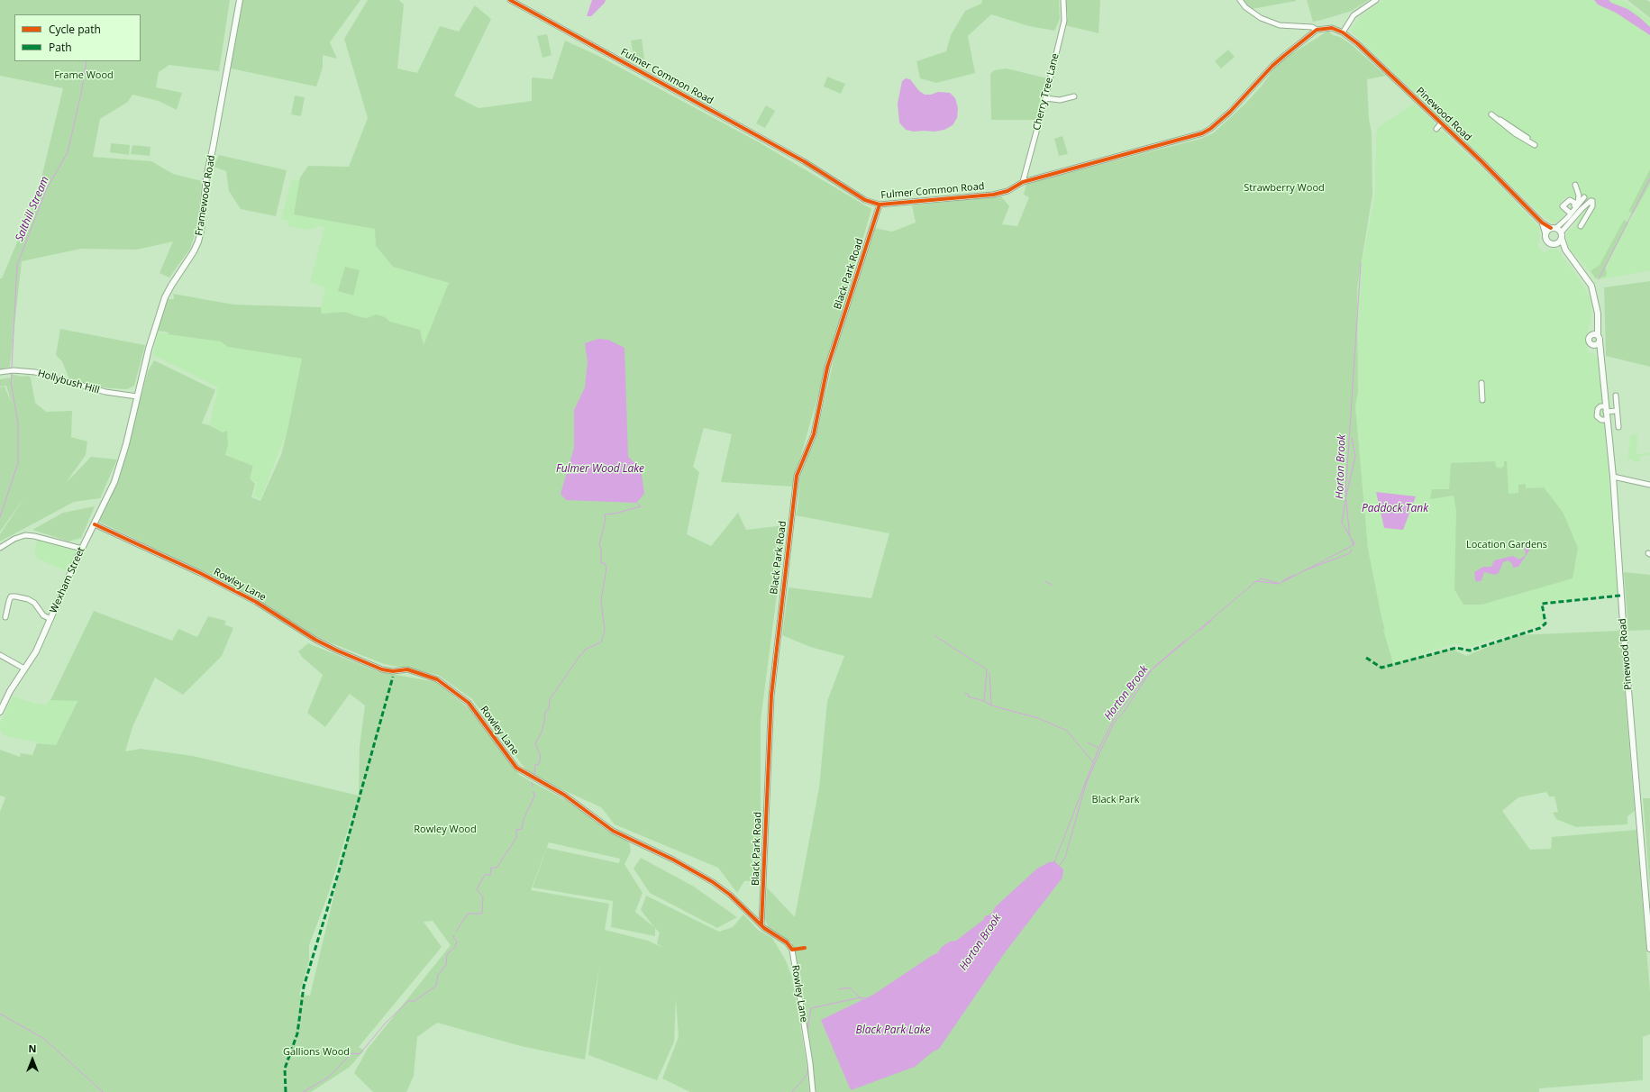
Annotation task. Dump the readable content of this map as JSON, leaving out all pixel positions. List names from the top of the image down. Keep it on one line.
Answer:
{"streets":{"street":["Fulmer Common Road","Cherry Tree Lane","Pinewood Road","Framewood Road","Black Park Road","Hollybush Hill","Wexham Street","Rowley Lane"]},"crossings":[["Fulmer Common Road","Cherry Tree Lane"],["Fulmer Common Road","Pinewood Road"],["Fulmer Common Road","Black Park Road"],["Framewood Road","Hollybush Hill"],["Framewood Road","Wexham Street"],["Black Park Road","Rowley Lane"],["Wexham Street","Rowley Lane"]],"water":["Salthill Stream","Horton Brook","Fulmer Wood Lake","Paddock Tank","Black Park Lake"],"parks":["Frame Wood","Strawberry Wood","Location Gardens","Black Park","Rowley Wood","Gallions Wood"],"legend":["Cycle path","Path"],"north":"top"}
